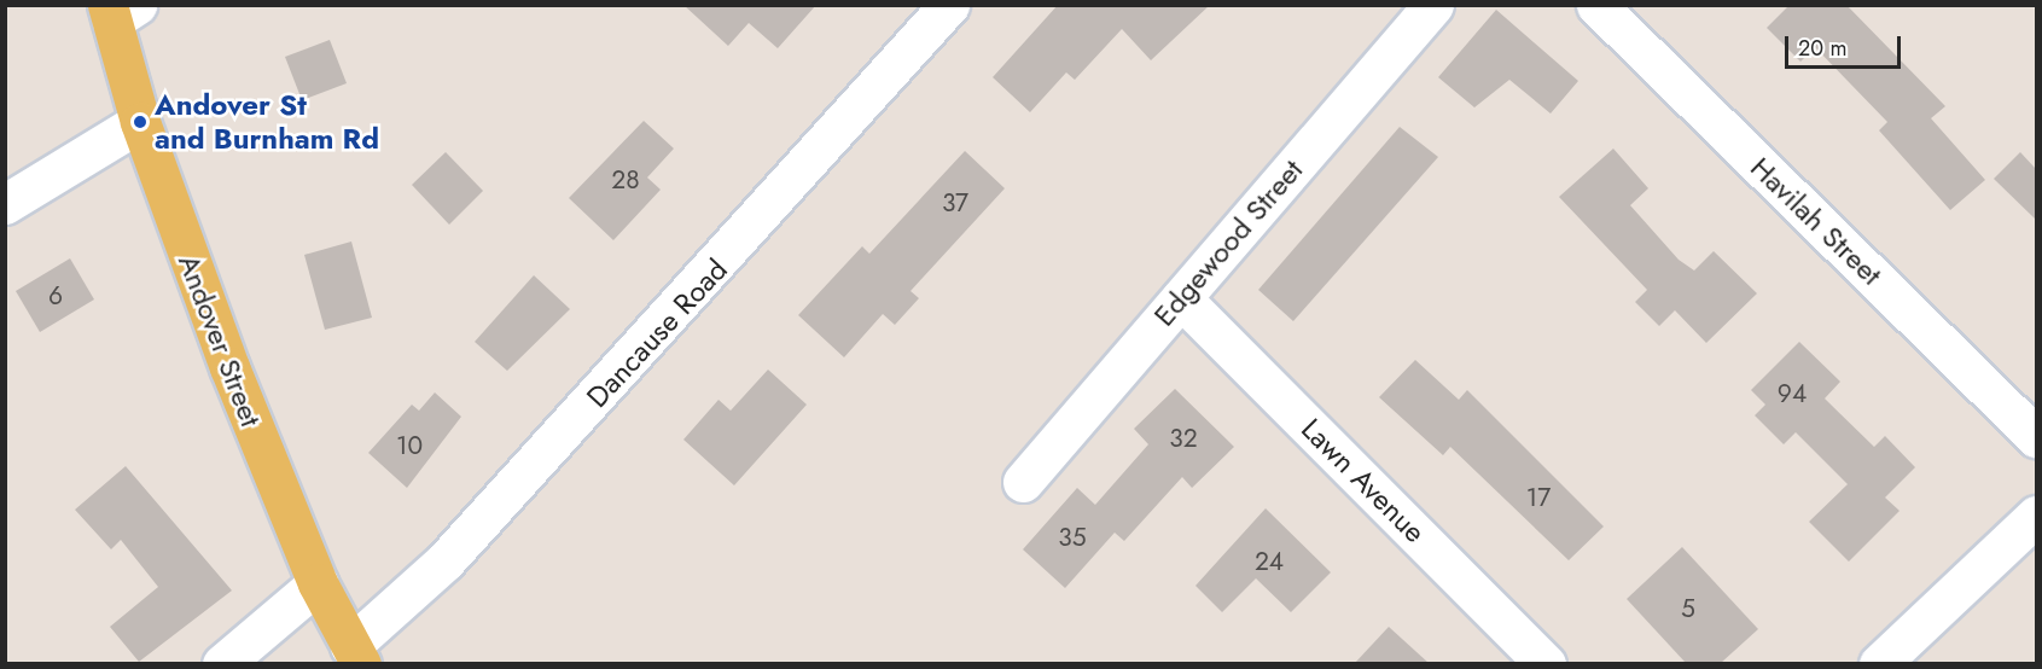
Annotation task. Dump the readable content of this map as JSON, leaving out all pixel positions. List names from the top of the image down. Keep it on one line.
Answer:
{"streets":{"main road":["Andover Street"],"street":["Havilah Street","Edgewood Street","Dancause Road","Lawn Avenue"]},"crossings":[["Edgewood Street","Lawn Avenue"],["Dancause Road","Andover Street"]],"places":["Andover St and Burnham Rd"],"house_numbers":["28","37","6","94","32","10","17","35","24","5"],"scale_bar":"20 m"}
